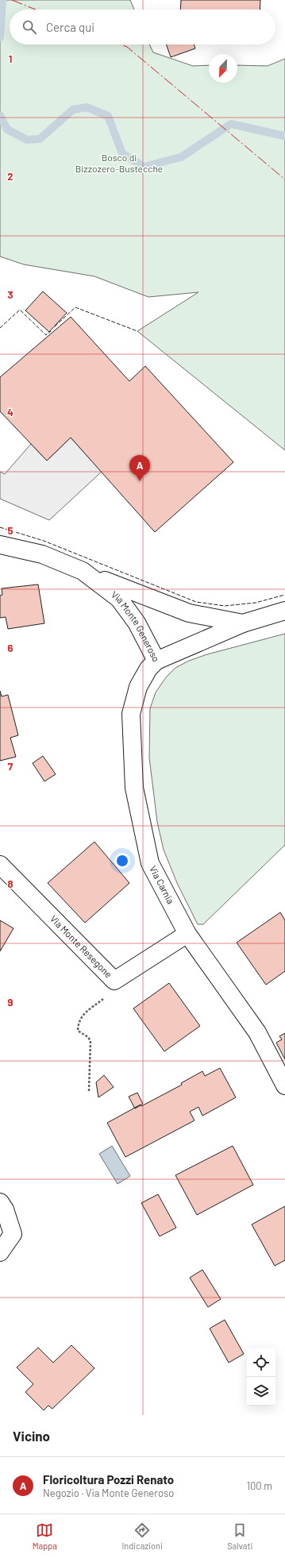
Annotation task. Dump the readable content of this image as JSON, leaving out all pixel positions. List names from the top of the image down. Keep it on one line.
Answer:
{"streets":{"street":["Via Monte Generoso","Via Carnia","Via Monte Resegone"]},"crossings":[["Via Monte Generoso","Via Carnia"],["Via Carnia","Via Monte Resegone"]],"parks":["Bosco di Bizzozero-Bustecche"],"north":"bottom left","page":{"search":"Cerca qui","pins":"A","heading":"Vicino","list":[{"mark":"A","name":"Floricoltura Pozzi Renato","note":"Negozio · Via Monte Generoso","value":"100 m"}],"nav":["Mappa","Indicazioni","Salvati"]},"grid":{"rows":["1","2","3","4","5","6","7","8","9"]}}
